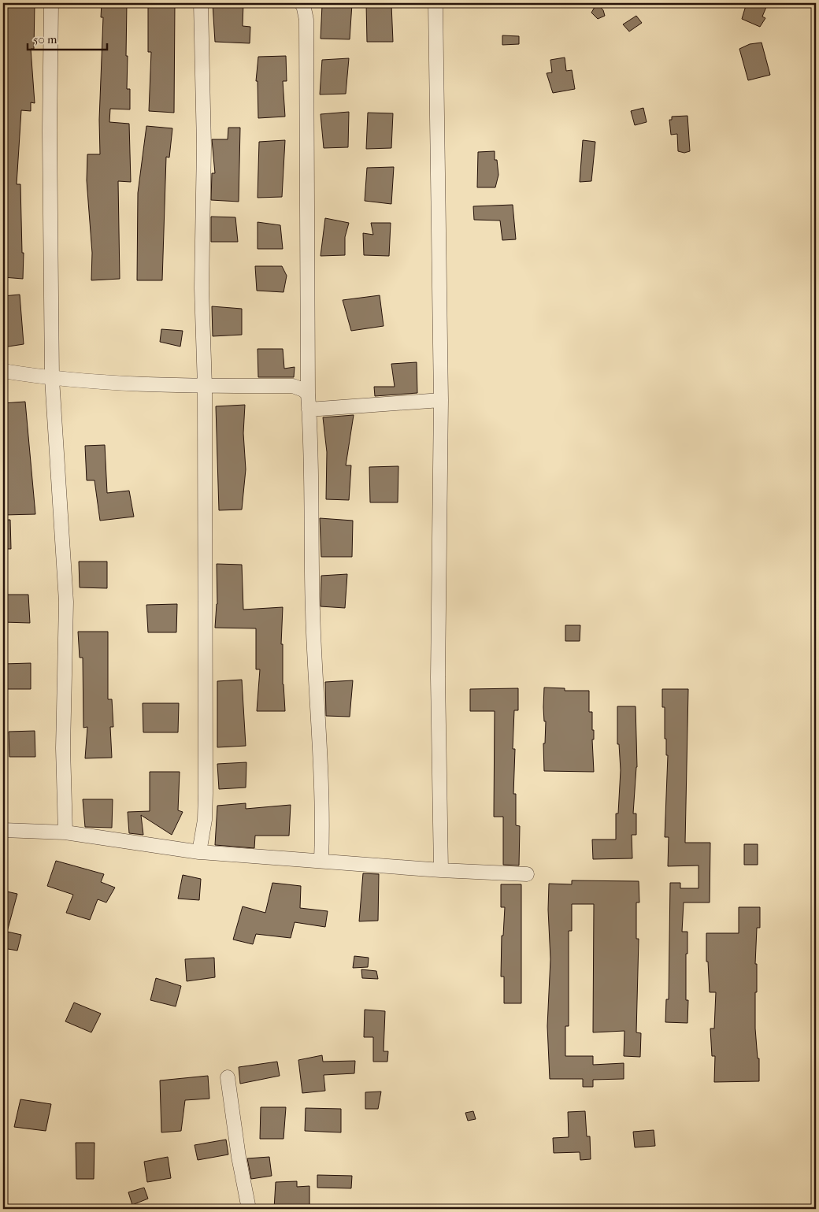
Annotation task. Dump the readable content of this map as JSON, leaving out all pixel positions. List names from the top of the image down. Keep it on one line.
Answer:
{"scale_bar":"50 m"}
